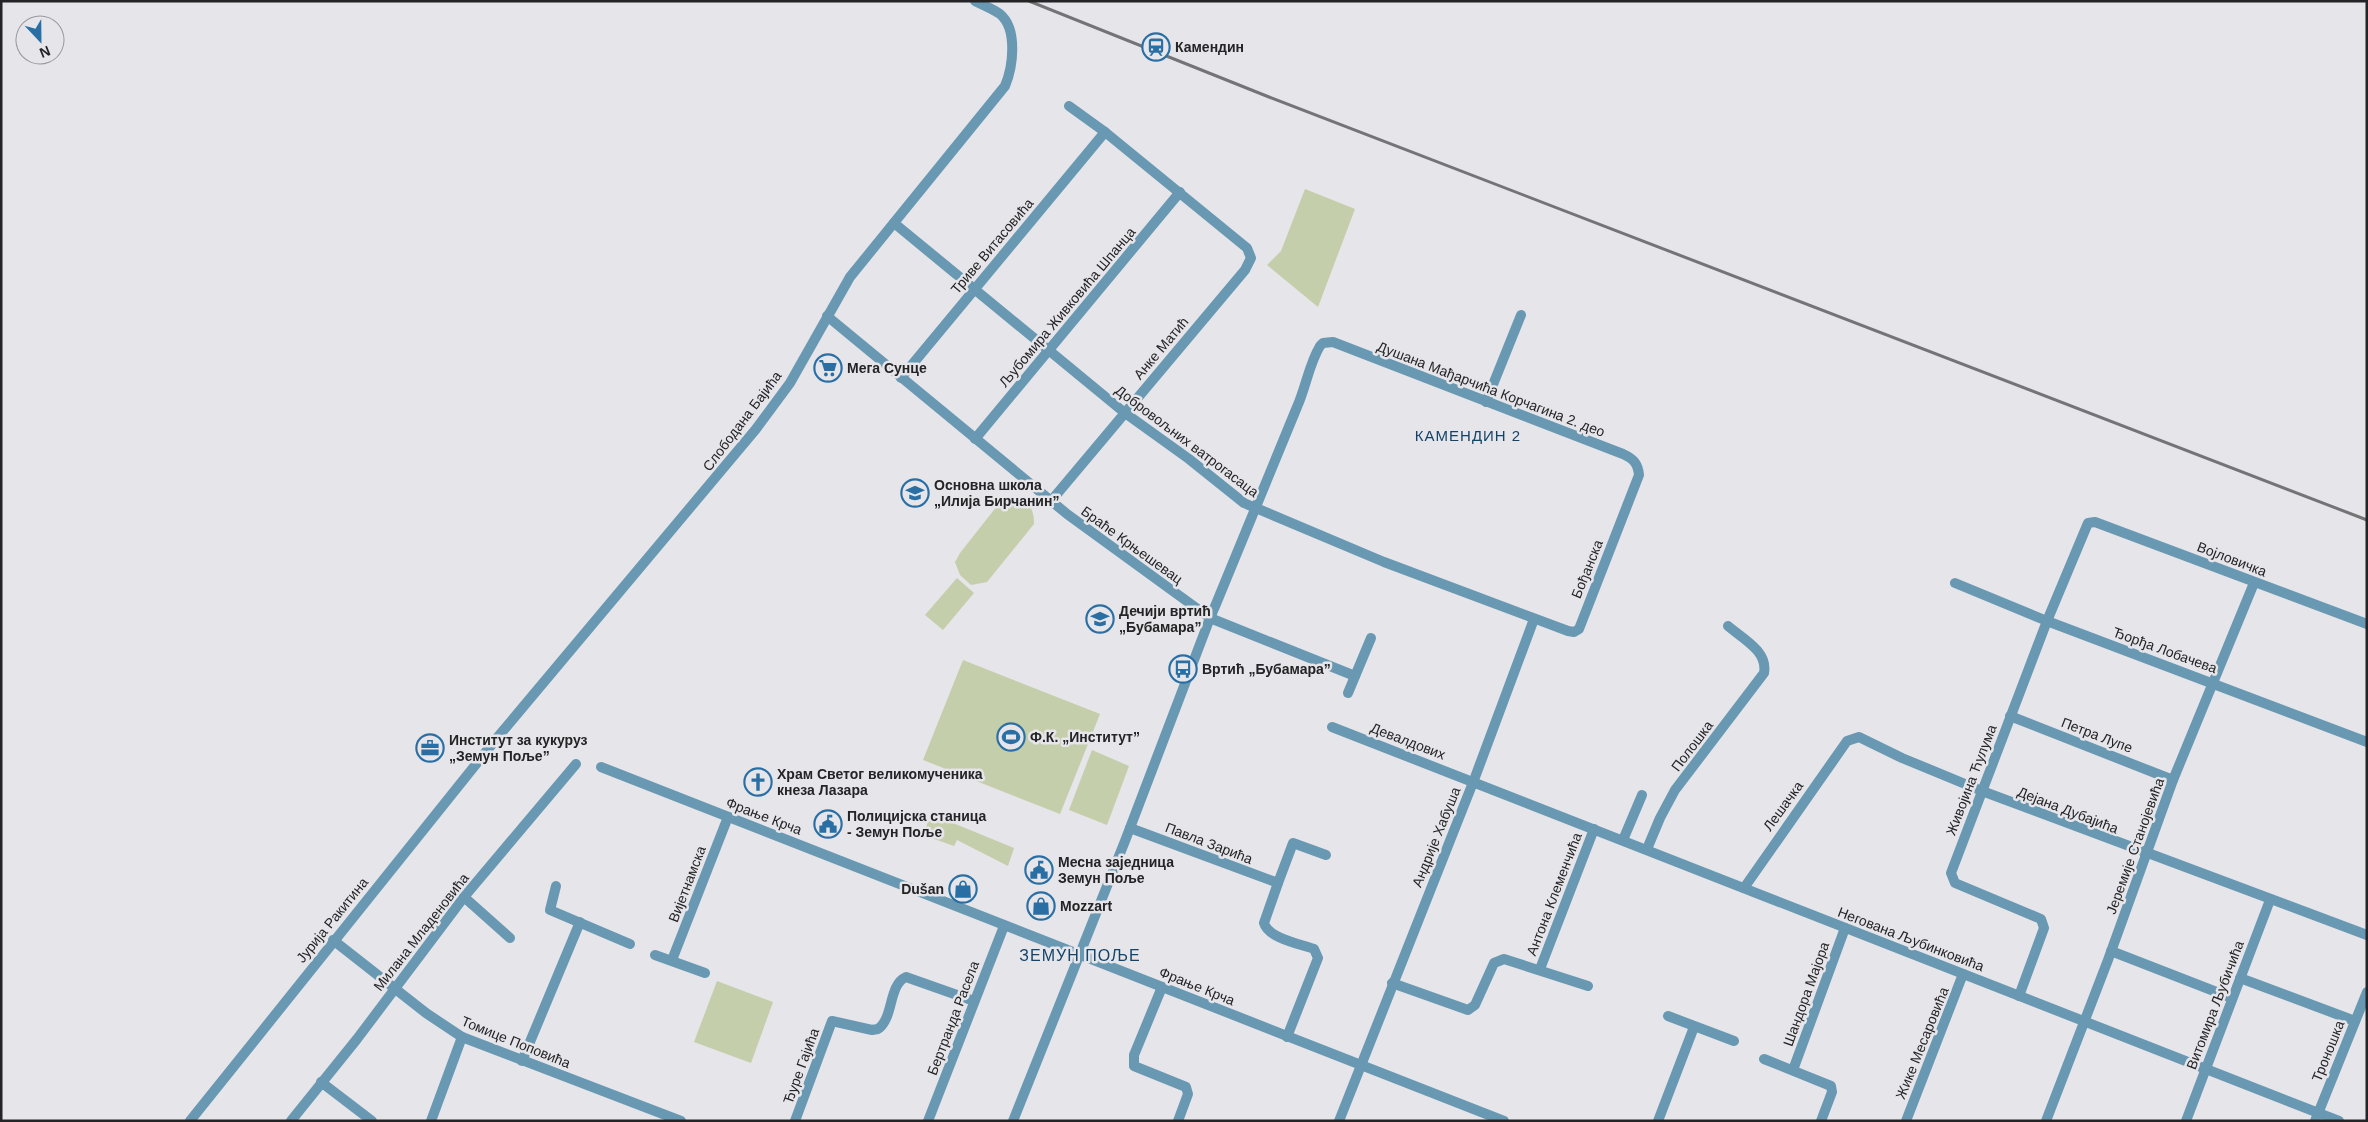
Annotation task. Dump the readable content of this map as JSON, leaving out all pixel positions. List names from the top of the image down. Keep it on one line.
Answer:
{"streets":{"street":["Триве Витасовића","Љубомира Живковића Шпанца","Анке Матић","Душана Мађарчића Корчагина 2. део","Слободана Бајића","Добровољних ватрогасаца","Браће Крњешевац","Војловичка","Бођанска","Ђорђа Лобачева","Петра Лупе","Девалдових","Полошка","Живојина Ћулума","Лешачка","Дејана Дубајића","Фрање Крча","Андрије Хабуша","Павла Зарића","Јеремије Станојевића","Вијетнамска","Антона Клеменчића","Јурија Ракитина","Милана Младеновића","Негована Љубинковића","Шандора Мајора","Витомира Љубичића","Бертранда Расела","Томице Поповића","Жике Месаровића","Троношка","Ђуре Гајића"]},"crossings":[["Триве Витасовића","Добровољних ватрогасаца"],["Триве Витасовића","Браће Крњешевац"],["Љубомира Живковића Шпанца","Анке Матић"],["Љубомира Живковића Шпанца","Добровољних ватрогасаца"],["Љубомира Живковића Шпанца","Браће Крњешевац"],["Анке Матић","Добровољних ватрогасаца"],["Анке Матић","Браће Крњешевац"],["Душана Мађарчића Корчагина 2. део","Добровољних ватрогасаца"],["Душана Мађарчића Корчагина 2. део","Бођанска"],["Слободана Бајића","Добровољних ватрогасаца"],["Слободана Бајића","Браће Крњешевац"],["Слободана Бајића","Јурија Ракитина"],["Добровољних ватрогасаца","Бођанска"],["Добровољних ватрогасаца","Андрије Хабуша"],["Војловичка","Живојина Ћулума"],["Војловичка","Јеремије Станојевића"],["Бођанска","Андрије Хабуша"],["Ђорђа Лобачева","Живојина Ћулума"],["Ђорђа Лобачева","Јеремије Станојевића"],["Петра Лупе","Живојина Ћулума"],["Петра Лупе","Јеремије Станојевића"],["Девалдових","Андрије Хабуша"],["Девалдових","Негована Љубинковића"],["Полошка","Негована Љубинковића"],["Живојина Ћулума","Дејана Дубајића"],["Живојина Ћулума","Негована Љубинковића"],["Лешачка","Дејана Дубајића"],["Лешачка","Негована Љубинковића"],["Дејана Дубајића","Јеремије Станојевића"],["Дејана Дубајића","Витомира Љубичића"],["Фрање Крча","Андрије Хабуша"],["Фрање Крча","Вијетнамска"],["Фрање Крча","Бертранда Расела"],["Андрије Хабуша","Антона Клеменчића"],["Андрије Хабуша","Негована Љубинковића"],["Јеремије Станојевића","Негована Љубинковића"],["Антона Клеменчића","Негована Љубинковића"],["Јурија Ракитина","Томице Поповића"],["Милана Младеновића","Томице Поповића"],["Негована Љубинковића","Шандора Мајора"],["Негована Љубинковића","Витомира Љубичића"],["Негована Љубинковића","Жике Месаровића"],["Негована Љубинковића","Троношка"],["Бертранда Расела","Ђуре Гајића"]],"districts":["КАМЕНДИН 2","ЗЕМУН ПОЉЕ"],"places":{"station":["Камендин"],"supermarket":["Мега Сунце"],"school or university":["Основна школа „Илија Бирчанин”","Дечији вртић „Бубамара”"],"bus stop":["Вртић „Бубамара”"],"sports":["Ф.К. „Институт”"],"office":["Институт за кукуруз „Земун Поље”"],"church":["Храм Светог великомученика кнеза Лазара"],"public building":["Полицијска станица - Земун Поље","Месна заједница Земун Поље"],"shop":["Dušan","Mozzart"]},"north":"bottom"}
